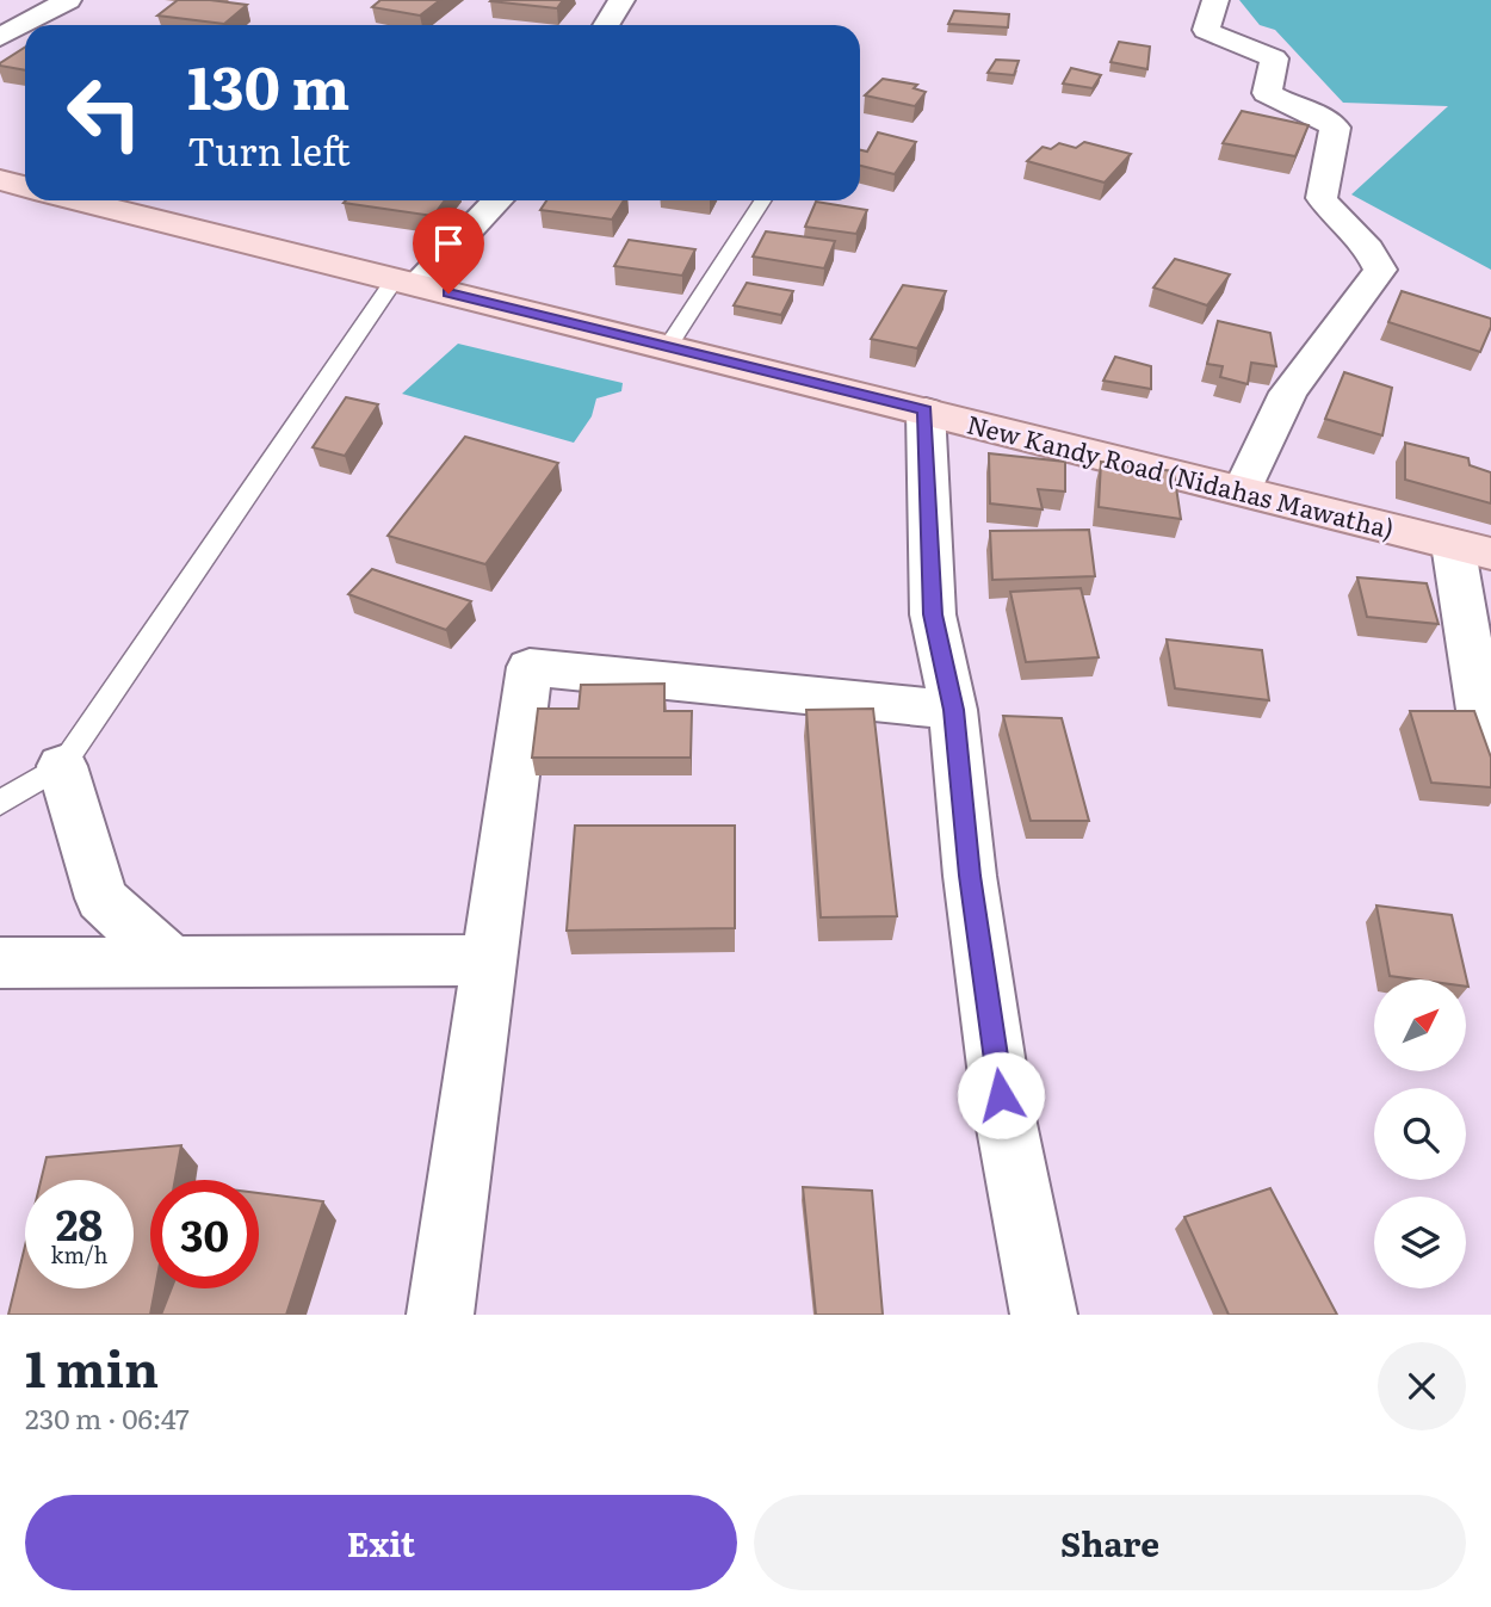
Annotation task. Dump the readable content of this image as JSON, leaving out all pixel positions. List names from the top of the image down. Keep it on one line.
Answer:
{"streets":{"main road":["New Kandy Road (Nidahas Mawatha)"]},"north":"top right","page":{"turn":["130 m","Turn left"],"speed":"28 km/h","limit":"30","heading":["1 min","230 m · 06:47"],"buttons":["Exit","Share"]}}
